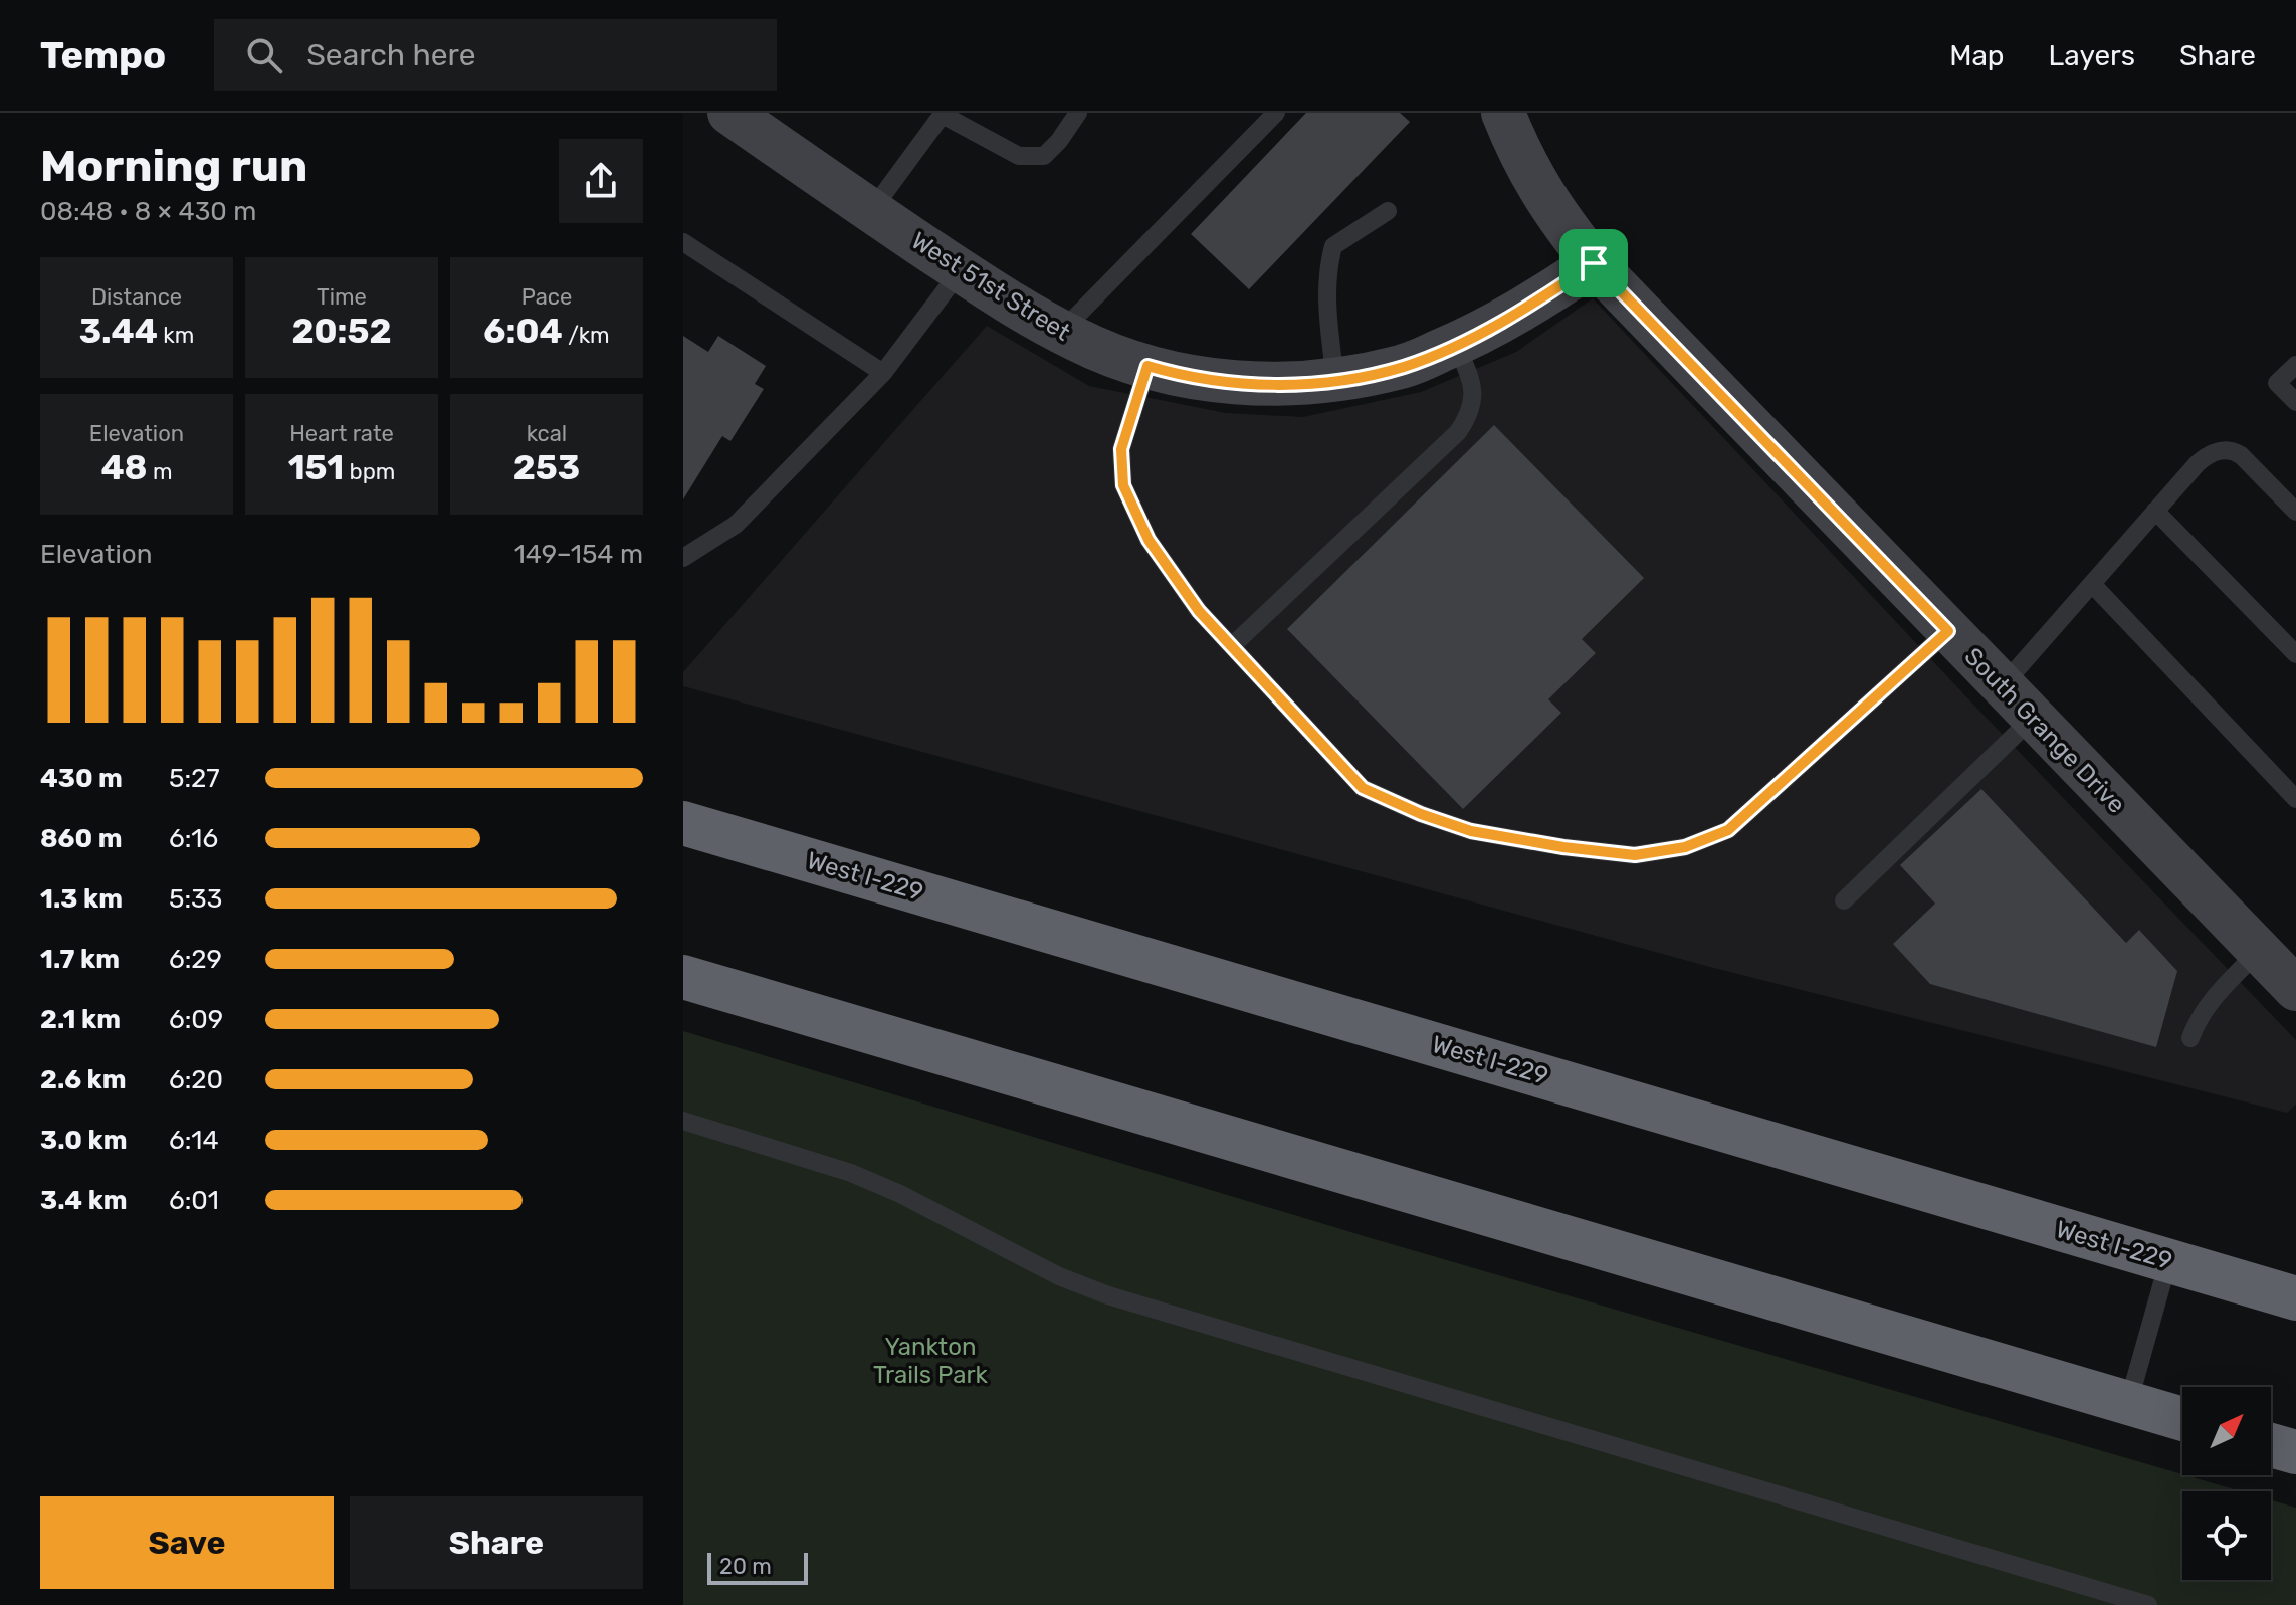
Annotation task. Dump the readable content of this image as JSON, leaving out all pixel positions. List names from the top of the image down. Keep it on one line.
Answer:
{"streets":{"highway":["West I-229"],"street":["West 51st Street","South Grange Drive"]},"crossings":[["West 51st Street","South Grange Drive"]],"parks":["Yankton Trails Park"],"scale_bar":"20 m","north":"top right","page":{"header":"Tempo","search":"Search here","nav":["Map","Layers","Share"],"heading":["Morning run","08:48 · 8 × 430 m"],"stats":[["Distance","3.44 km"],["Time","20:52"],["Pace","6:04 /km"],["Elevation","48 m"],["Heart rate","151 bpm"],["kcal","253"]],"chart":["Elevation","149–154 m"],"list":[{"name":"430 m","note":"5:27"},{"name":"860 m","note":"6:16"},{"name":"1.3 km","note":"5:33"},{"name":"1.7 km","note":"6:29"},{"name":"2.1 km","note":"6:09"},{"name":"2.6 km","note":"6:20"},{"name":"3.0 km","note":"6:14"},{"name":"3.4 km","note":"6:01"}],"buttons":["Save","Share"],"scale":"20 m"}}
